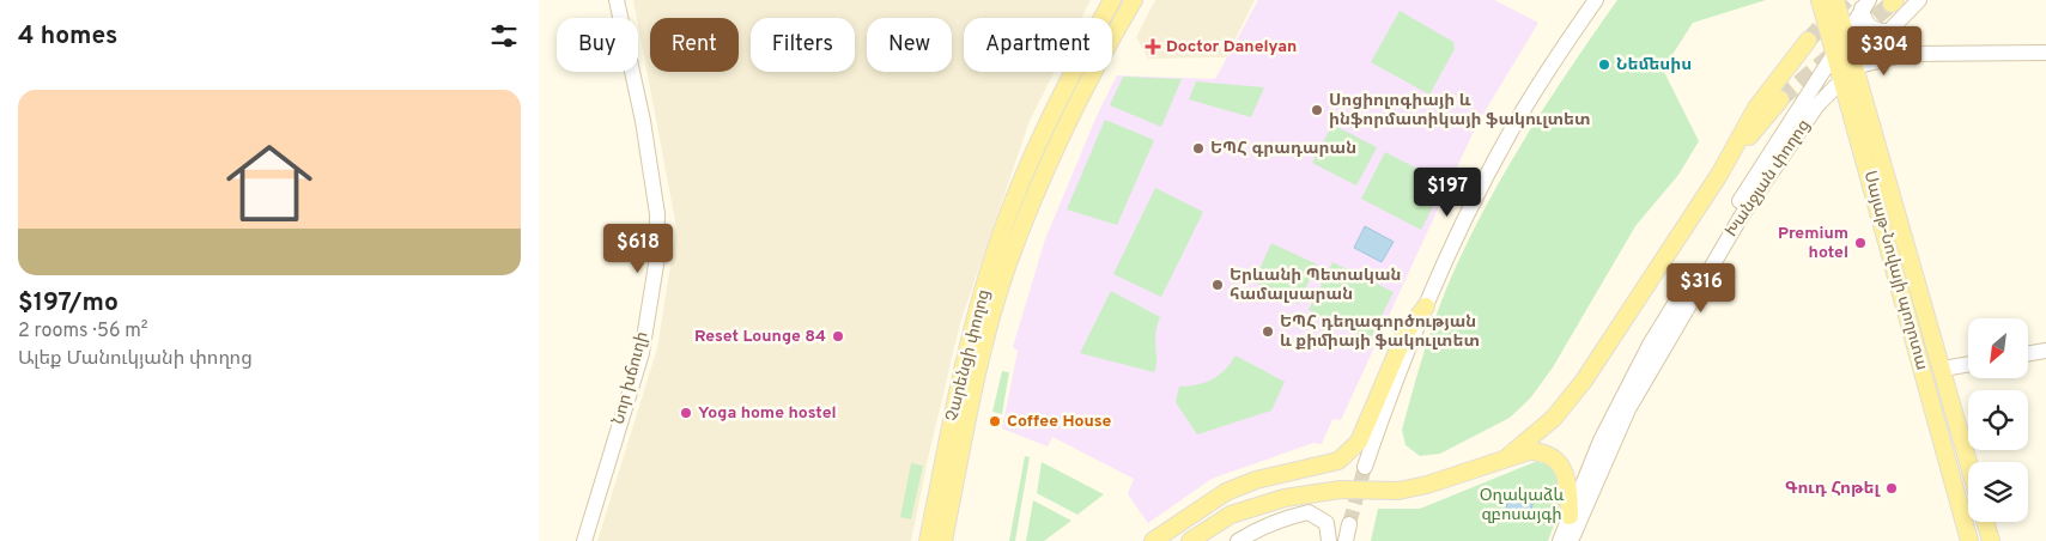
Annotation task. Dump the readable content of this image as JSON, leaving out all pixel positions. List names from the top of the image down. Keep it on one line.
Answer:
{"streets":{"main road":["Խանջյան փողոց","Սայաթ-Նովայի պողոտա","Չարենցի փողոց","Նոր խճուղի"]},"crossings":[["Խանջյան փողոց","Սայաթ-Նովայի պողոտա"]],"parks":["Օղակաձև զբոսայգի"],"places":{"health":["Doctor Danelyan"],"other":["Նեմեսիս","Սոցիոլոգիայի և ինֆորմատիկայի ֆակուլտետ","ԵՊՀ գրադարան","Premium hotel","Երևանի Պետական համալսարան","ԵՊՀ դեղագործության և քիմիայի ֆակուլտետ","Reset Lounge 84","Yoga home hostel","Coffee House","Գուդ Հոթել"]},"north":"bottom left","page":{"heading":"4 homes","chip":["Buy","Rent","Filters","New","Apartment"],"price":["$304","$197","$618","$316"],"list":[{"name":"$197/mo","note":"2 rooms · 56 m² · Ալեք Մանուկյանի փողոց"}]}}
